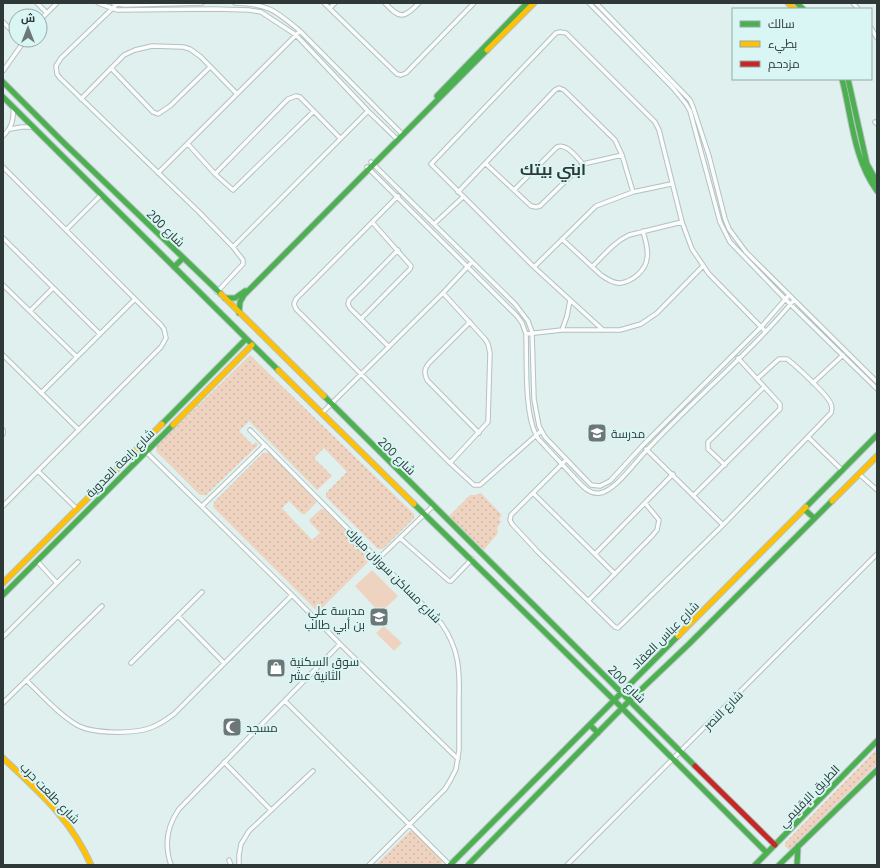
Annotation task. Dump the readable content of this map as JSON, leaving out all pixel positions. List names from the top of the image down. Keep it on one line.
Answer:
{"streets":{"main road":["شارع 200","شارع رابعة العدوية","شارع عباس العقاد","شارع طلعت حرب","الطريق الإقليمي"],"street":["شارع مساكن سوزان مبارك","شارع النصر"]},"crossings":[["شارع 200","شارع رابعة العدوية"],["شارع 200","شارع عباس العقاد"],["شارع 200","شارع النصر"],["شارع 200","الطريق الإقليمي"]],"districts":["ابني بيتك"],"places":{"school or university":["مدرسة","مدرسة علي بن أبي طالب"],"shop":["سوق السكنية الثانية عشر"],"mosque":["مسجد"]},"legend":["سالك","بطيء","مزدحم"],"north":"top"}
